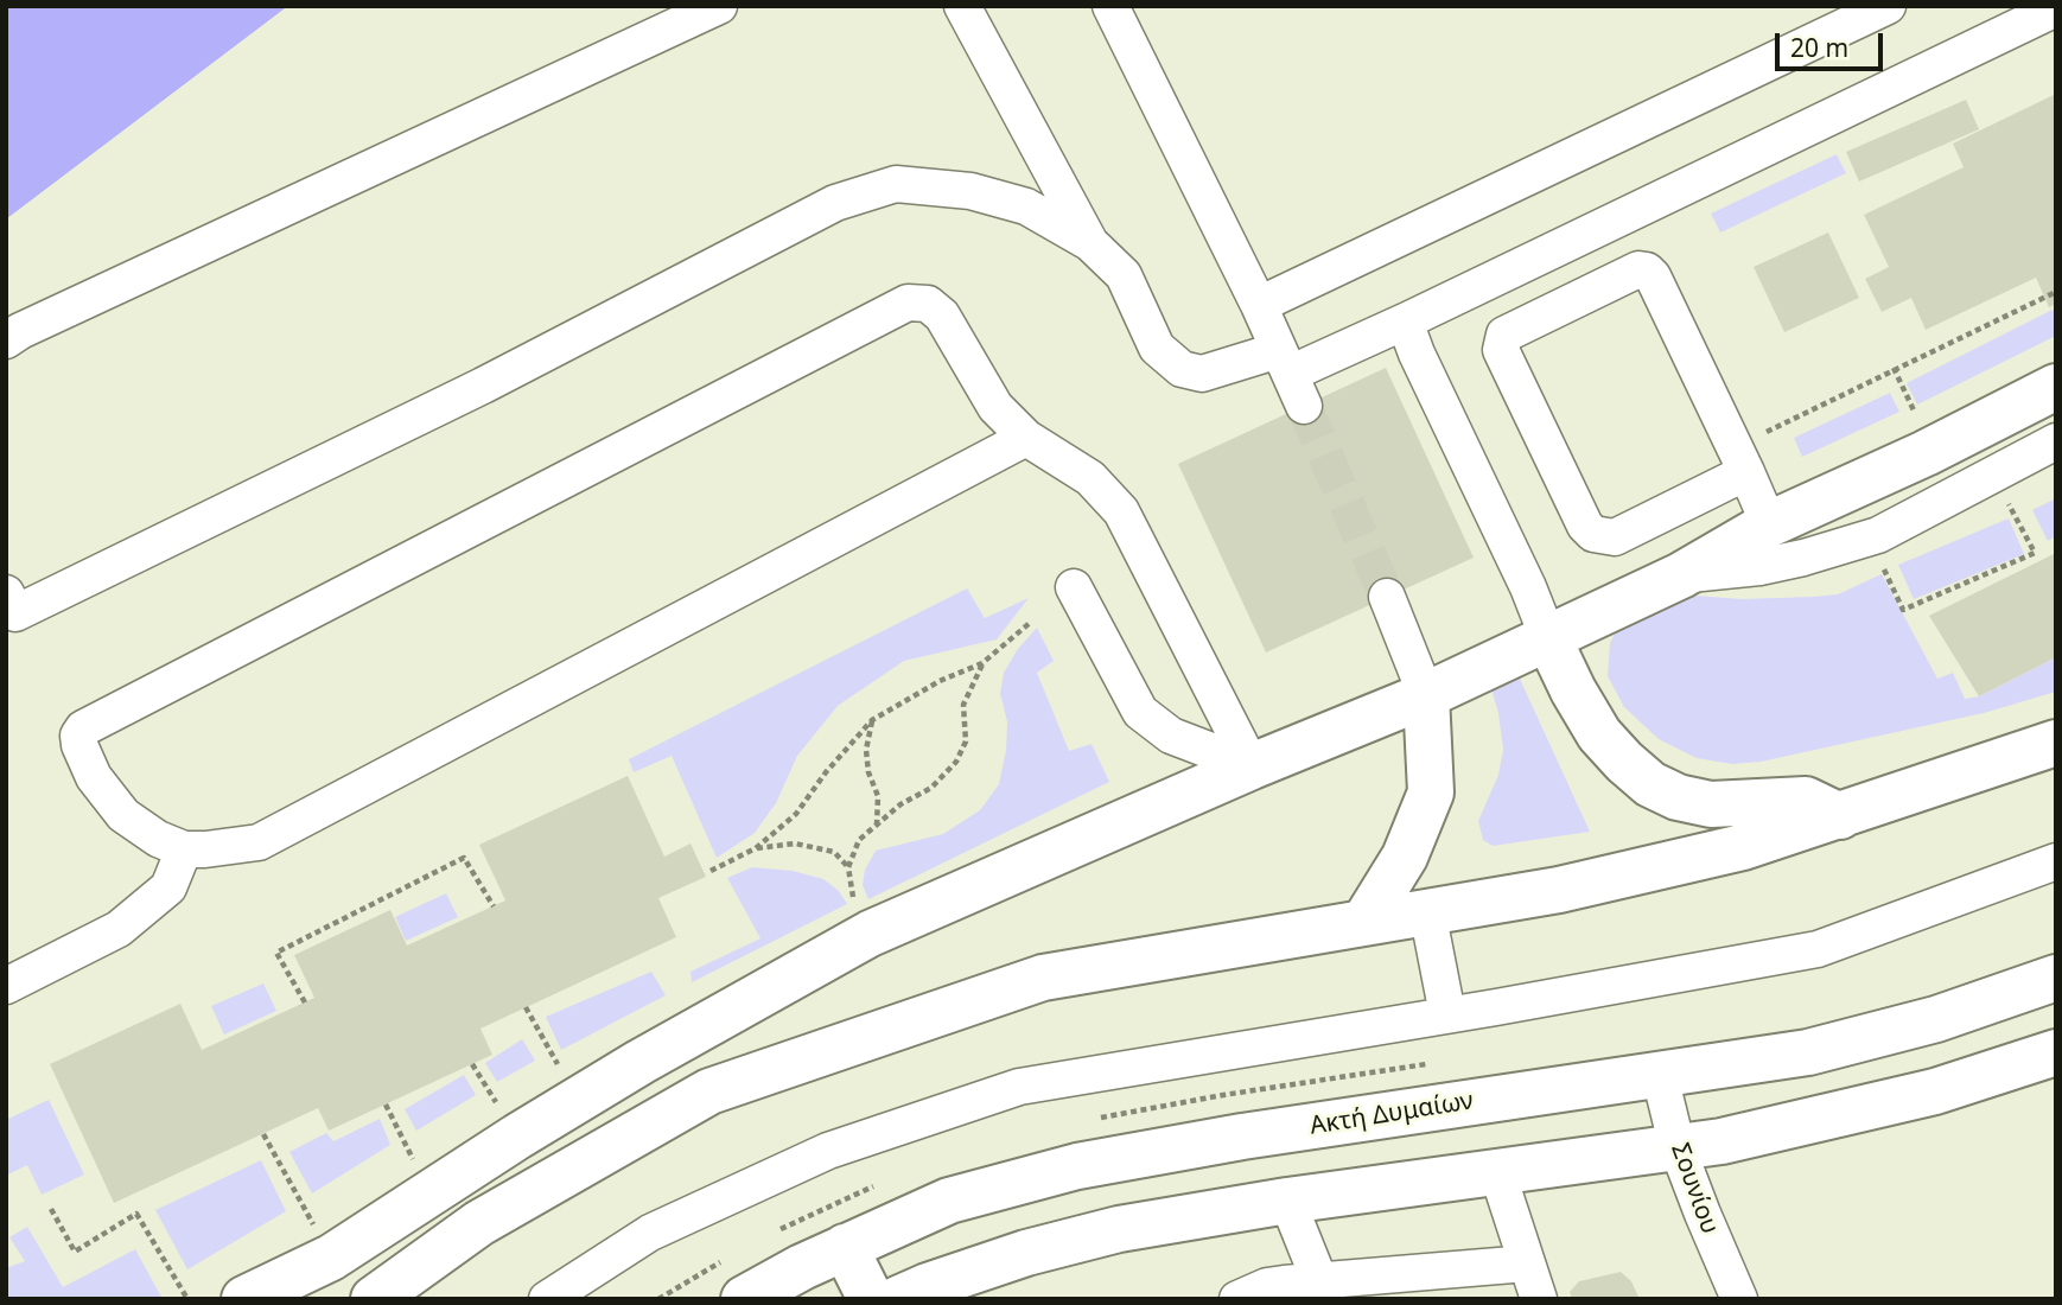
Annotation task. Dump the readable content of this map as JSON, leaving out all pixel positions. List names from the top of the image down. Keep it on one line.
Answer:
{"streets":{"main road":["Ακτή Δυμαίων"],"street":["Σουνίου"]},"crossings":[["Ακτή Δυμαίων","Σουνίου"]],"scale_bar":"20 m"}
